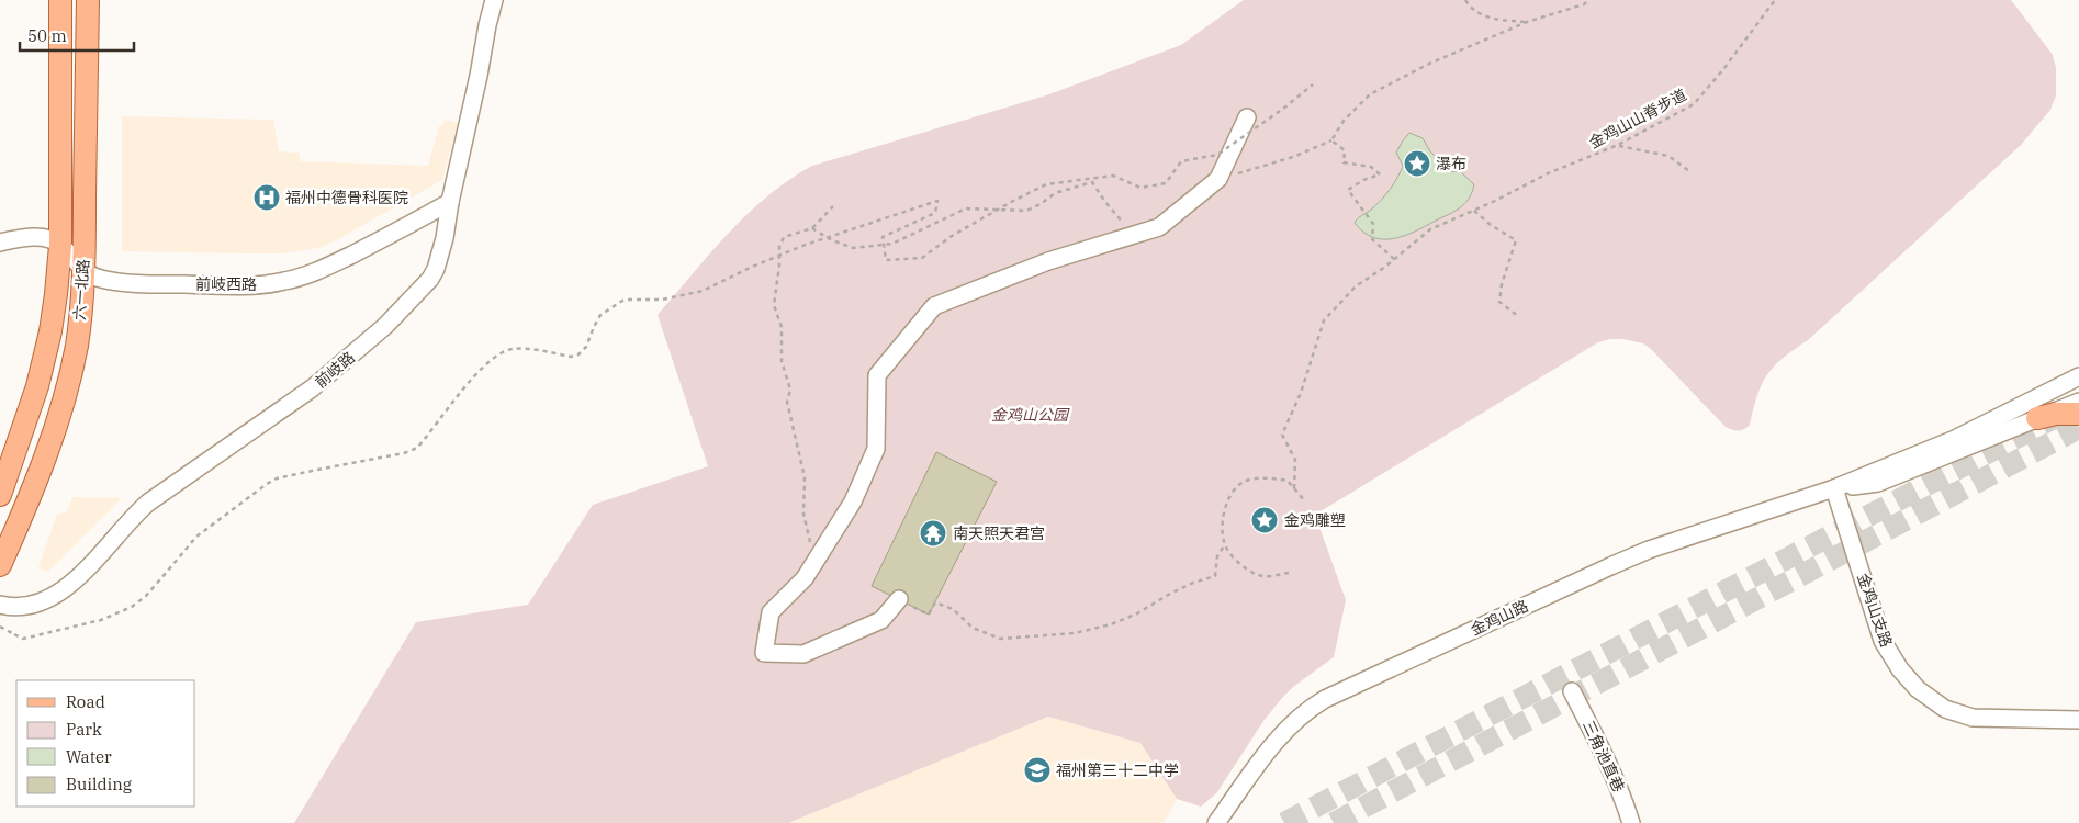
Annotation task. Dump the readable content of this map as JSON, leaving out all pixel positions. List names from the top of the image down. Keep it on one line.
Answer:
{"streets":{"main road":["六一北路"],"street":["前岐西路","前岐路","金鸡山支路","金鸡山路","三角池直巷"],"path":["金鸡山山脊步道"]},"crossings":[["前岐西路","六一北路"],["前岐西路","前岐路"],["金鸡山支路","金鸡山路"]],"parks":["金鸡山公园"],"places":{"place":["瀑布","金鸡雕塑"],"hospital":["福州中德骨科医院"],"temple":["南天照天君宫"],"school or university":["福州第三十二中学"]},"legend":["Road","Park","Water","Building"],"scale_bar":"50 m"}
